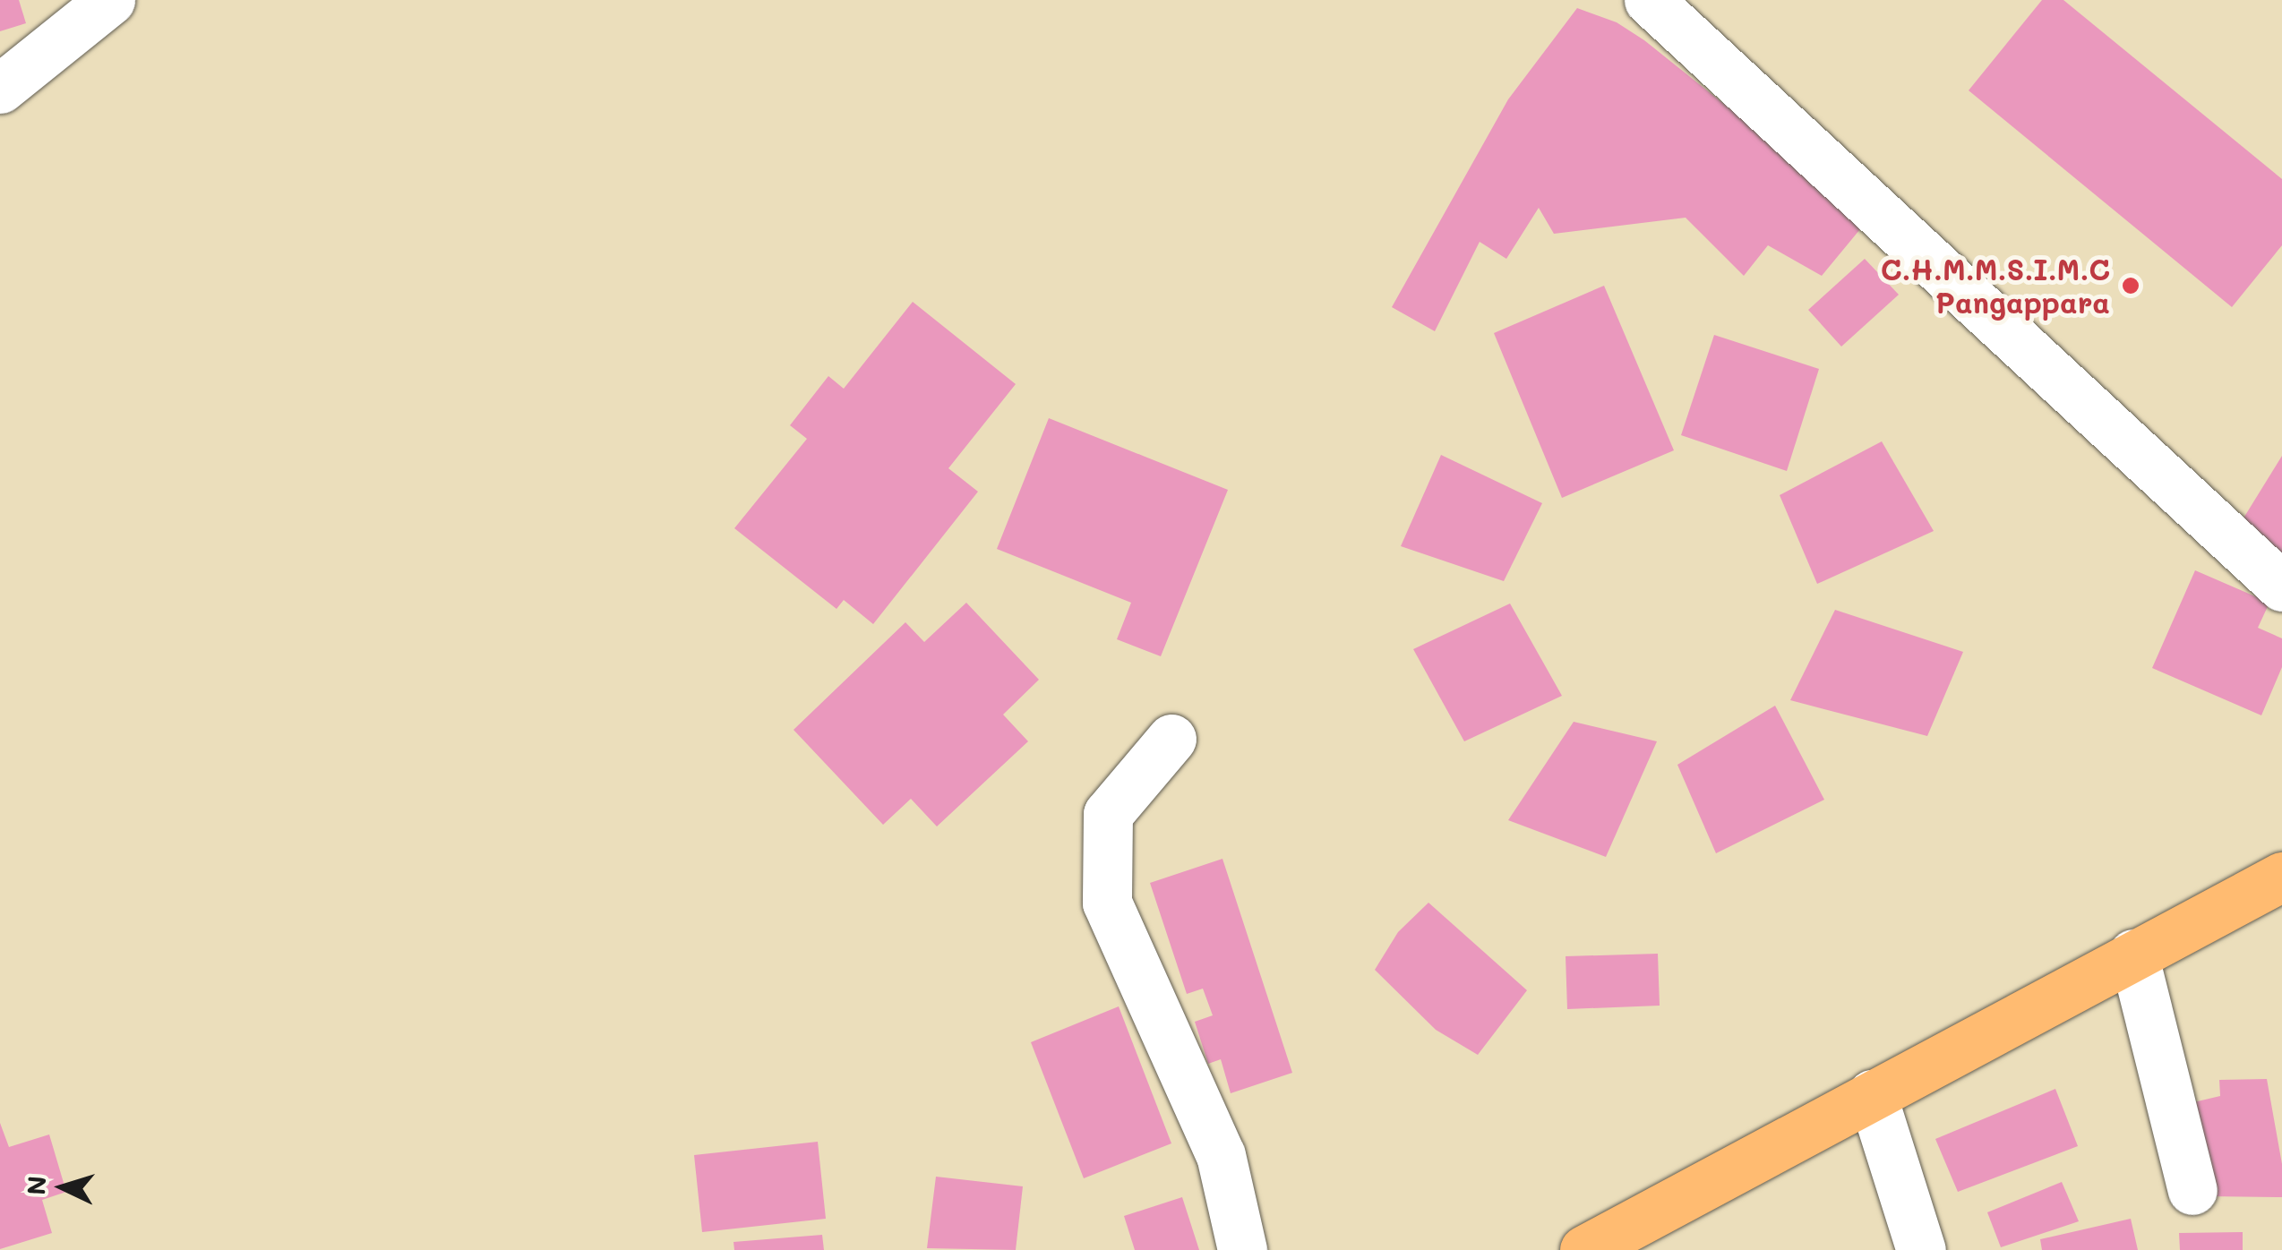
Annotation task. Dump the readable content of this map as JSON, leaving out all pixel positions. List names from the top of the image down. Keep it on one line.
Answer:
{"places":["C.H.M.M.S.I.M.C Pangappara"],"north":"left"}
